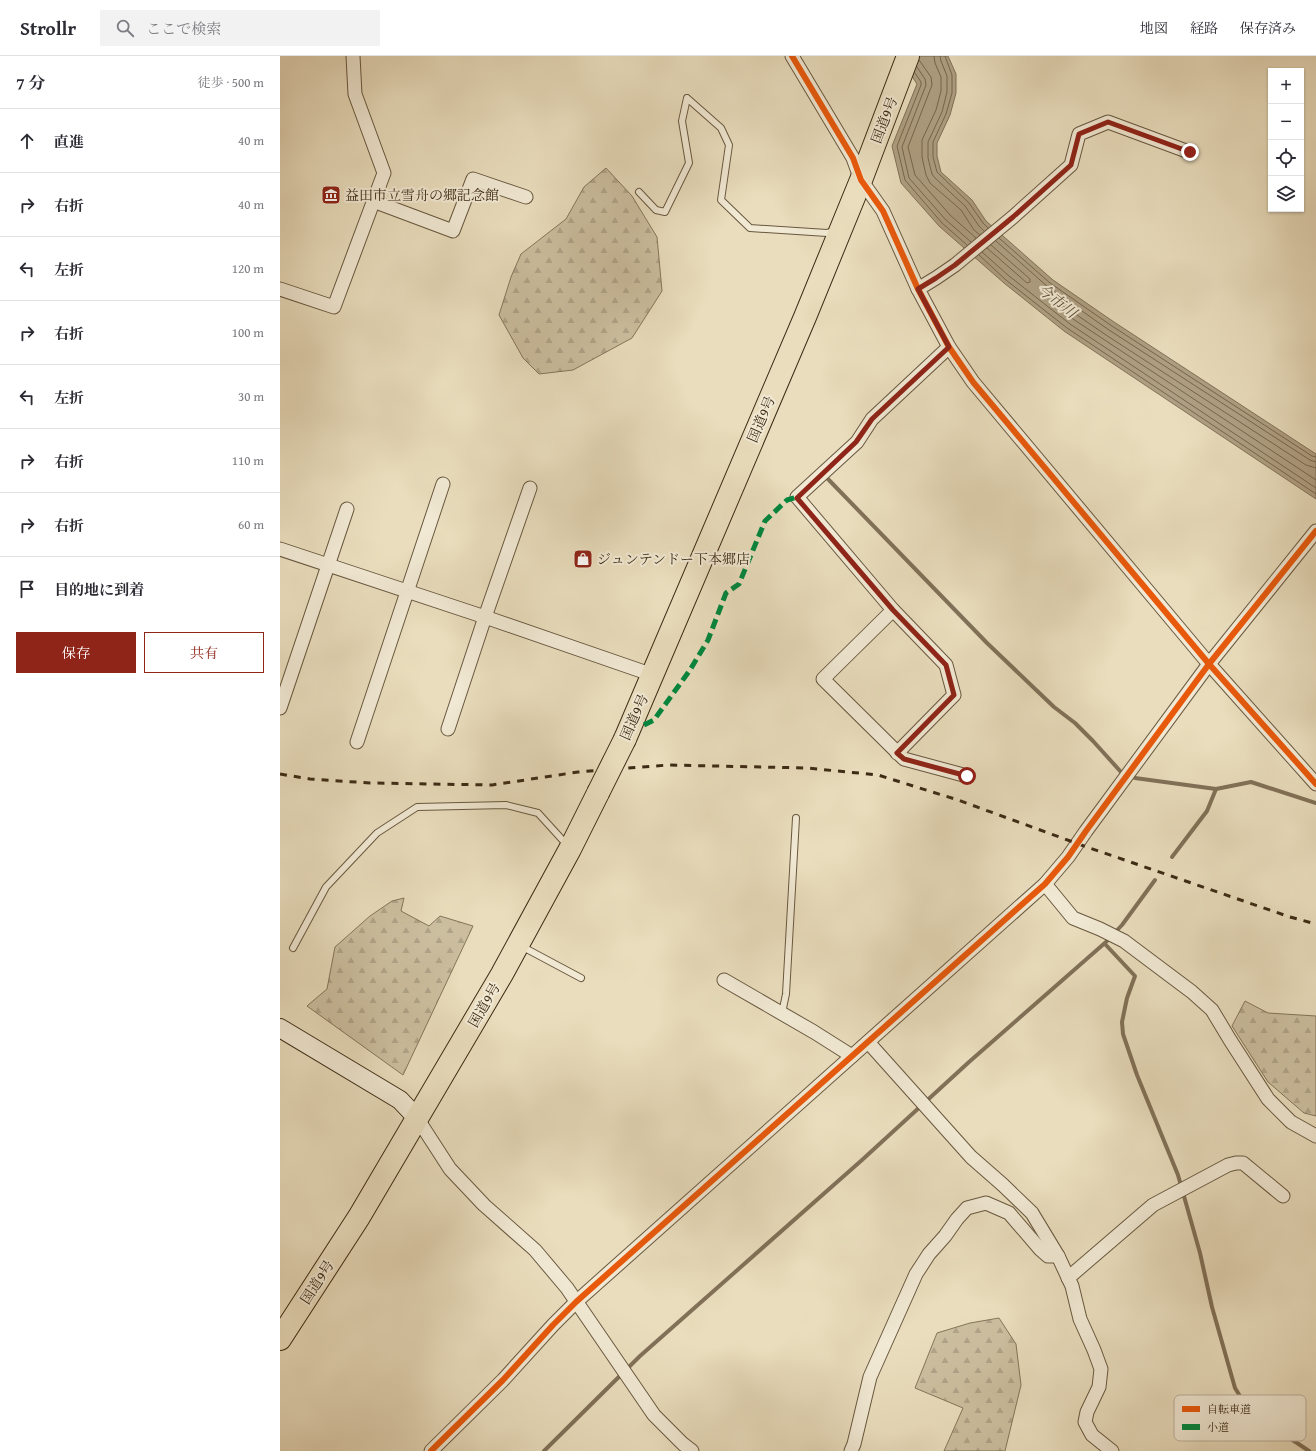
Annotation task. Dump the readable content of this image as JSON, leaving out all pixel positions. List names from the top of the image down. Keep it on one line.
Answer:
{"streets":{"highway":["国道9号"]},"water":["今市川"],"places":{"museum":["益田市立雪舟の郷記念館"],"shop":["ジュンテンドー下本郷店"]},"legend":["自転車道","小道"],"page":{"header":"Strollr","search":"ここで検索","nav":["地図","経路","保存済み"],"heading":["7 分","徒歩 · 500 m"],"map_buttons":["+","−"],"list":[["直進","40 m"],["右折","40 m"],["左折","120 m"],["右折","100 m"],["左折","30 m"],["右折","110 m"],["右折","60 m"],"目的地に到着"],"buttons":["保存","共有"]}}
